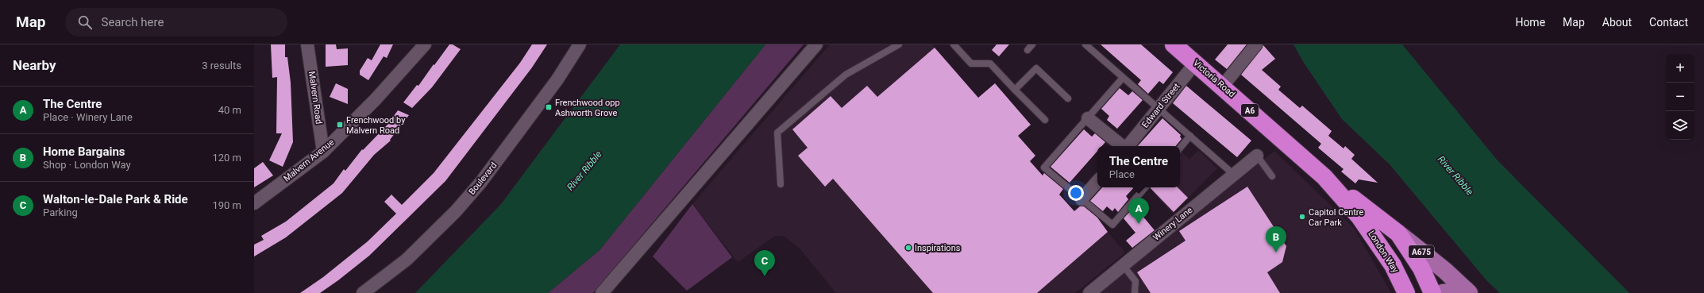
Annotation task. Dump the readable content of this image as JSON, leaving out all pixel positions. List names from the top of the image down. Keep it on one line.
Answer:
{"streets":{"highway":["Victoria Road","A6","London Way"],"main road":["A675"],"street":["Malvern Road","Edward Street","Malvern Avenue","Boulevard","Winery Lane"]},"crossings":[["Victoria Road","Edward Street"],["Victoria Road","London Way"],["Malvern Road","Malvern Avenue"],["London Way","A675"]],"water":["River Ribble"],"places":{"transit":["Frenchwood opp Ashworth Grove","Frenchwood by Malvern Road"],"other":["Capitol Centre Car Park","Inspirations"]},"page":{"header":"Map","search":"Search here","nav":["Home","Map","About","Contact"],"heading":["Nearby","3 results"],"map_buttons":["+","−"],"list":[{"mark":"A","name":"The Centre","note":"Place · Winery Lane","value":"40 m"},{"mark":"B","name":"Home Bargains","note":"Shop · London Way","value":"120 m"},{"mark":"C","name":"Walton-le-Dale Park & Ride","note":"Parking","value":"190 m"}],"popup":["The Centre","Place"],"pins":["A","B","C"]}}
